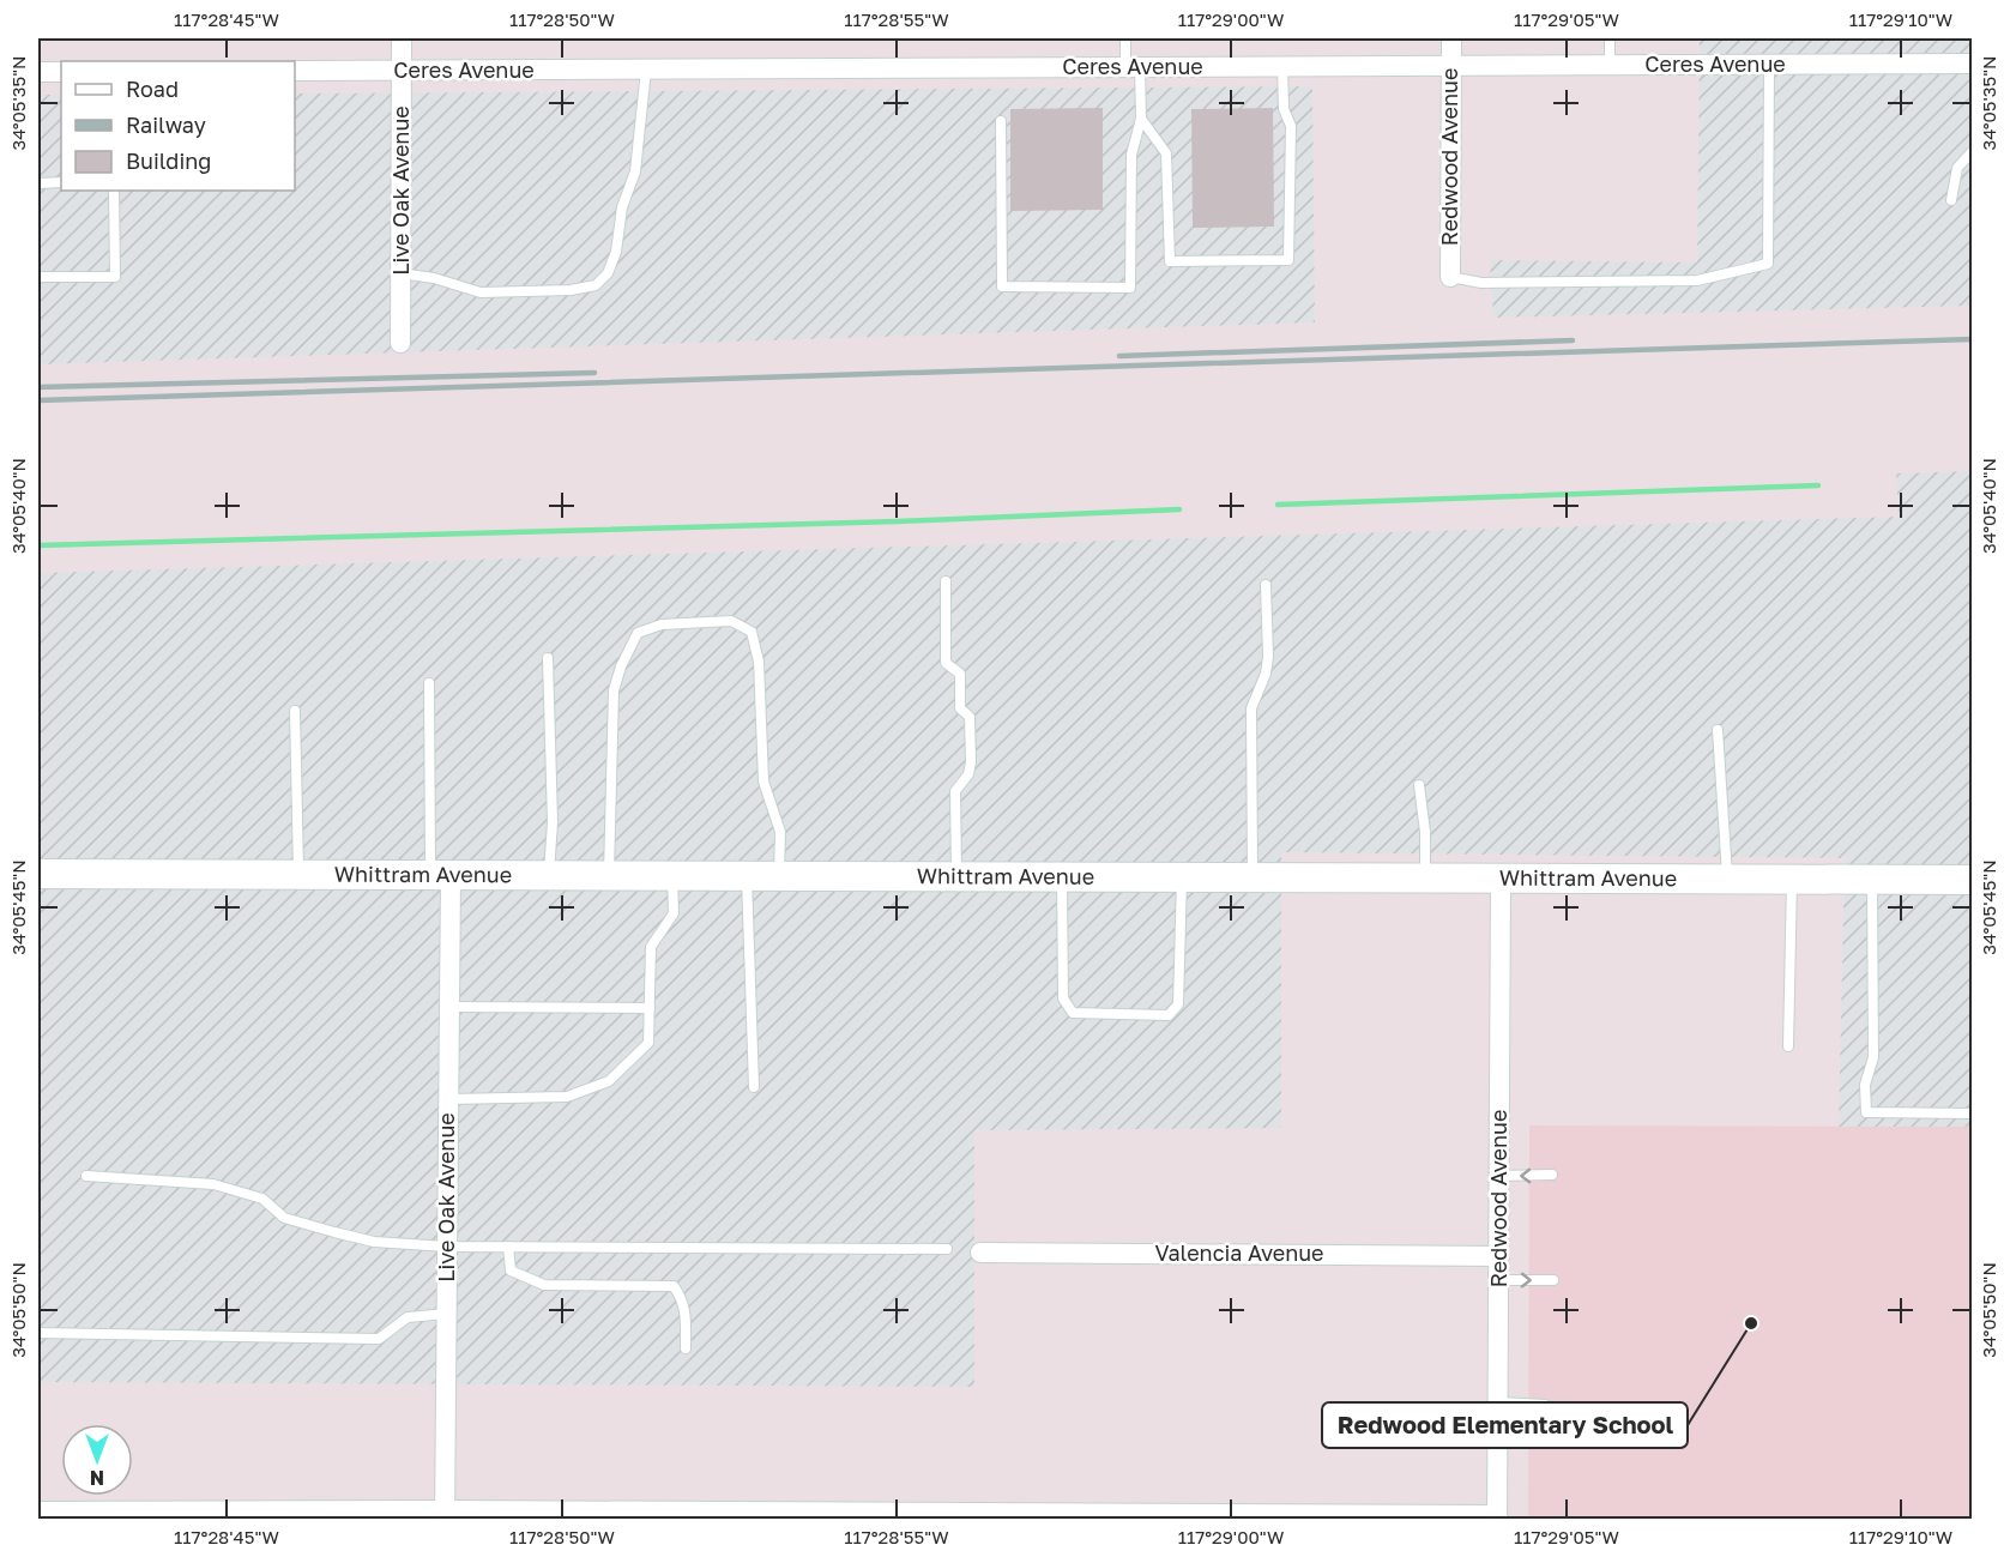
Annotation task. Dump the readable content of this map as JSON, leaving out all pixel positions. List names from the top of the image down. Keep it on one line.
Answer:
{"streets":{"street":["Ceres Avenue","Redwood Avenue","Live Oak Avenue","Whittram Avenue","Valencia Avenue"]},"crossings":[["Ceres Avenue","Redwood Avenue"],["Ceres Avenue","Live Oak Avenue"],["Redwood Avenue","Whittram Avenue"],["Redwood Avenue","Valencia Avenue"],["Live Oak Avenue","Whittram Avenue"]],"places":["Redwood Elementary School"],"legend":["Road","Railway","Building"],"north":"bottom","coordinates":["117°28'45\"W","117°28'50\"W","117°28'55\"W","117°29'00\"W","117°29'05\"W","117°29'10\"W","34°05'35\"N","34°05'40\"N","34°05'45\"N","34°05'50\"N"]}
